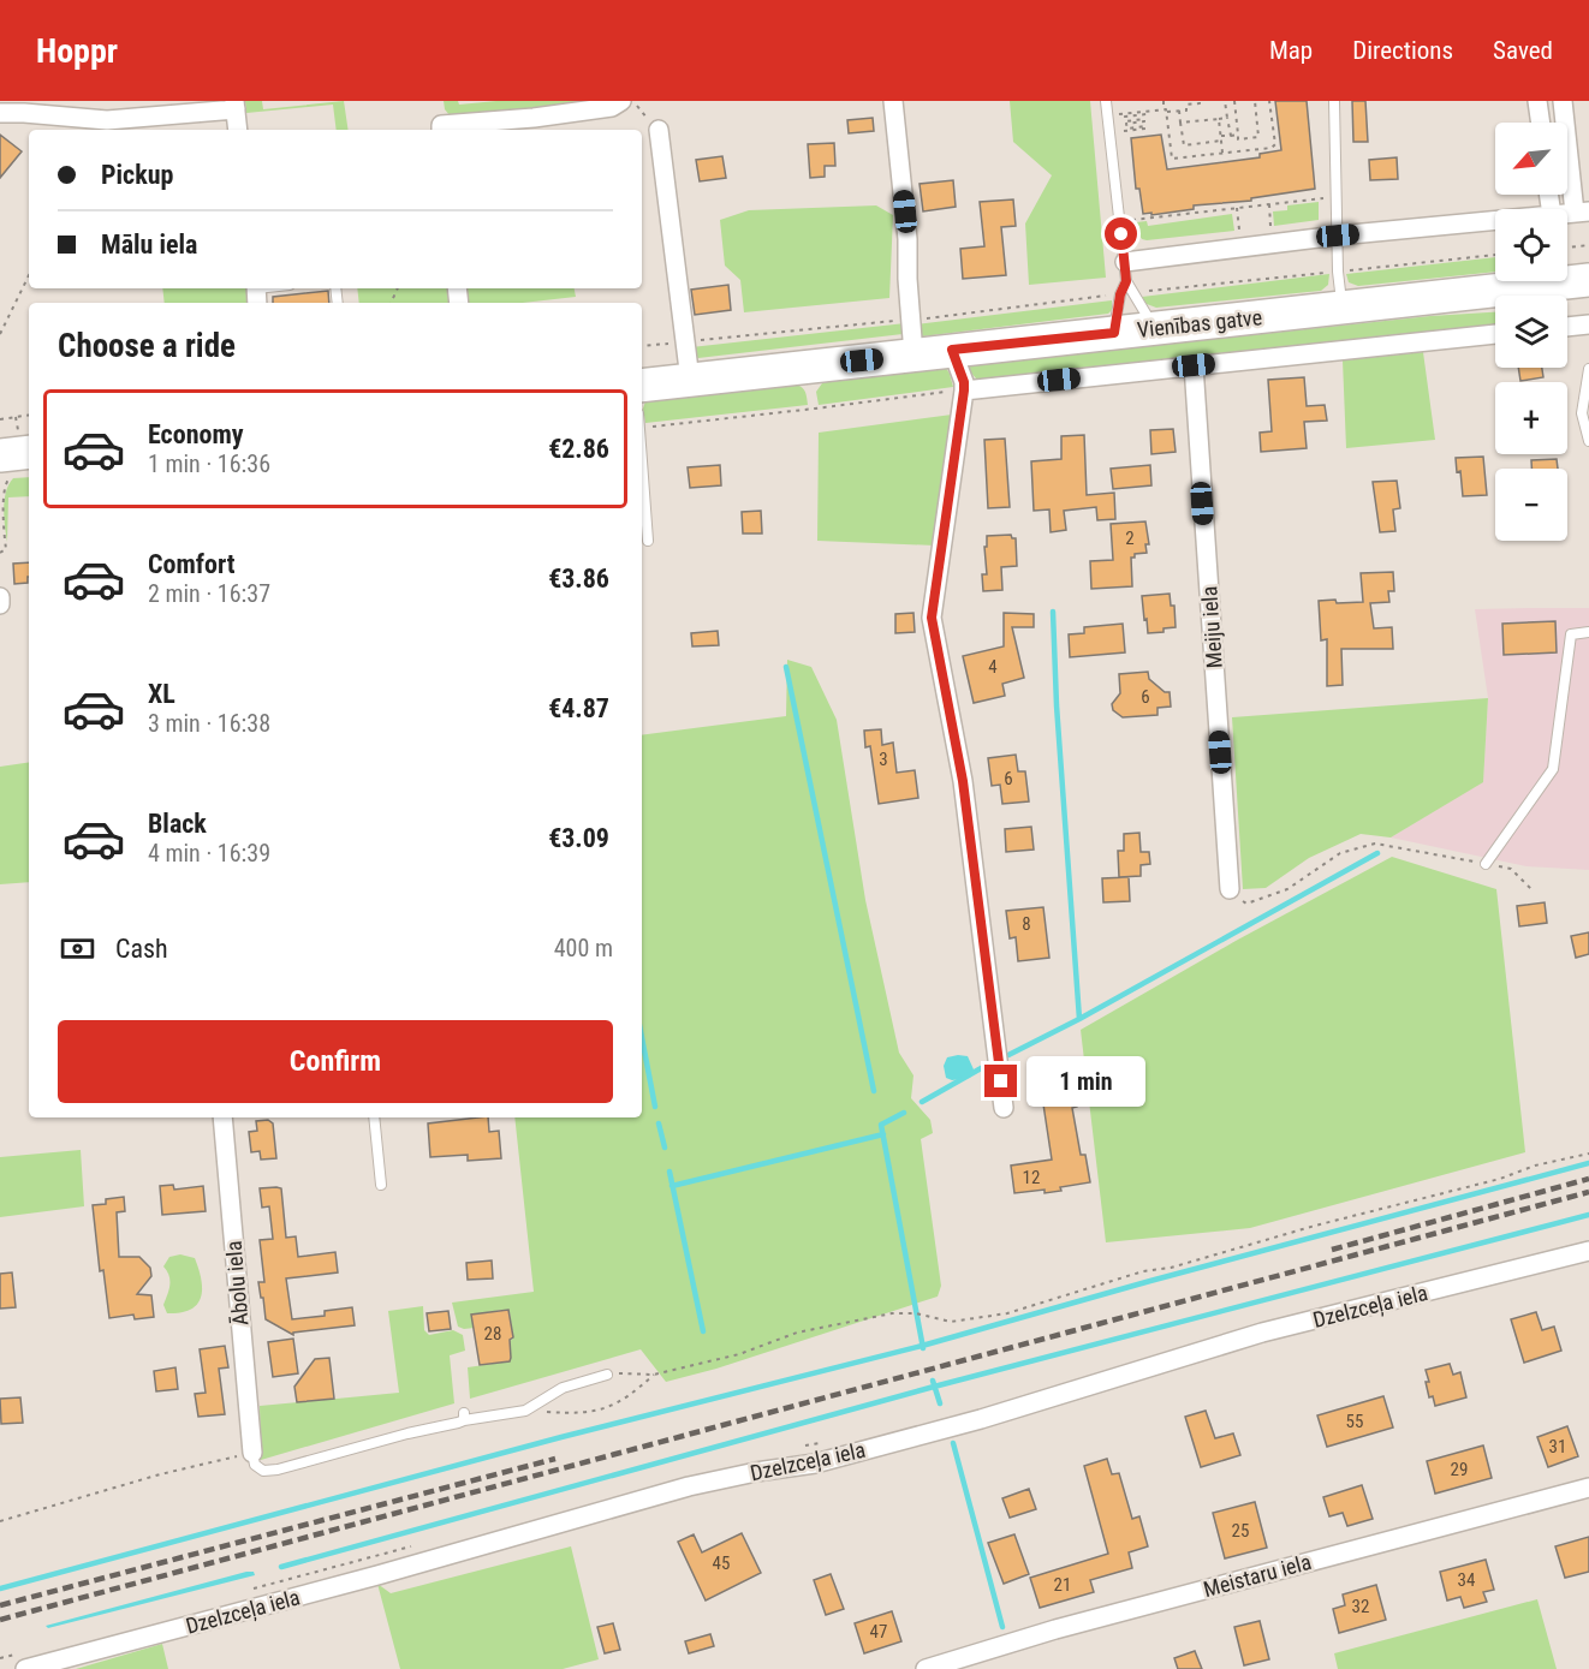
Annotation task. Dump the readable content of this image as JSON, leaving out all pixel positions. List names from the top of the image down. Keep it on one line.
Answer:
{"streets":{"highway":["Vienības gatve"],"street":["Meiju iela","Ābolu iela","Dzelzceļa iela","Meistaru iela"]},"house_numbers":["2","4","6","3","6","8","12","28","55","31","29","25","45","34","21","32","47"],"north":"bottom left","page":{"header":"Hoppr","nav":["Map","Directions","Saved"],"map_buttons":["+","−"],"banner":["Pickup","Mālu iela"],"heading":"Choose a ride","list":[{"name":"Economy","note":"1 min · 16:36","value":"€2.86"},{"name":"Comfort","note":"2 min · 16:37","value":"€3.86"},{"name":"XL","note":"3 min · 16:38","value":"€4.87"},{"name":"Black","note":"4 min · 16:39","value":"€3.09"}],"pay":["Cash","400 m"],"buttons":"Confirm","bubble":"1 min"}}
